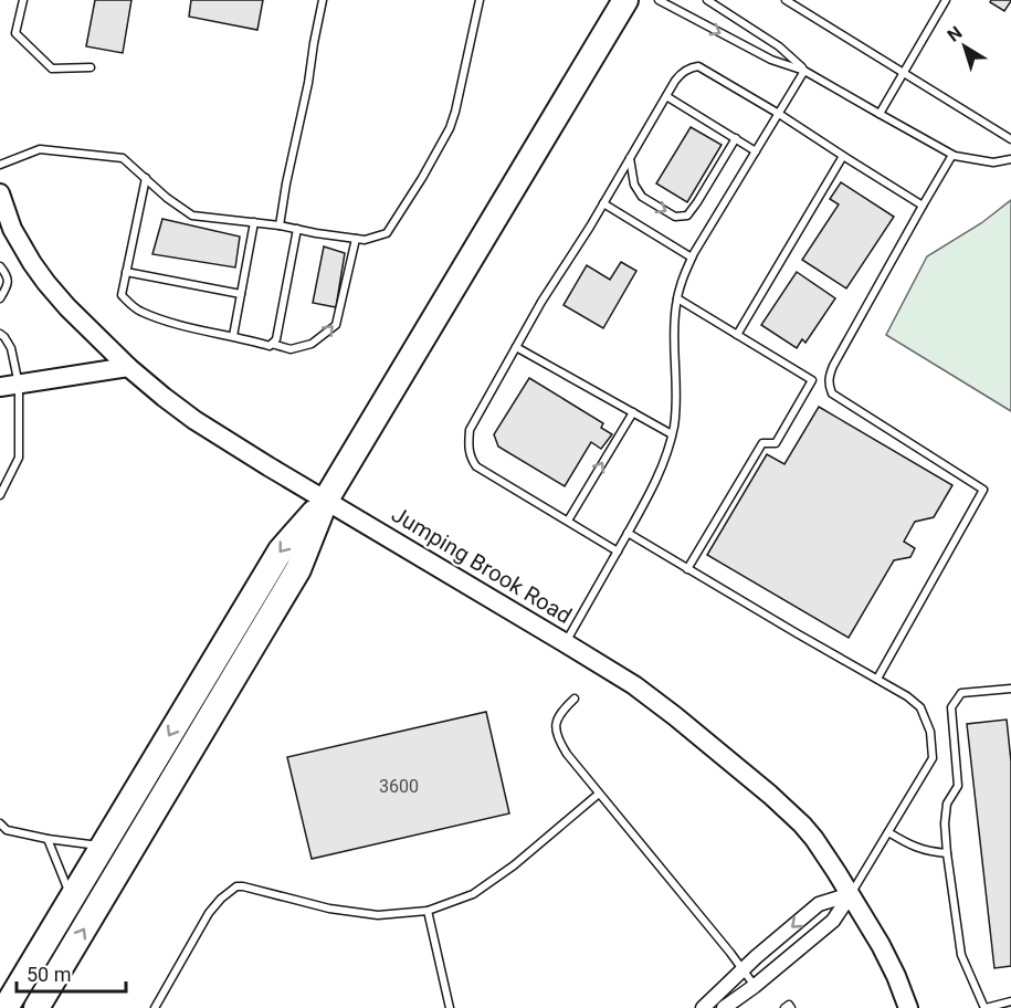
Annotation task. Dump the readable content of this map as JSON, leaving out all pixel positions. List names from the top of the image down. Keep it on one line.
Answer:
{"streets":{"street":["Jumping Brook Road"]},"house_numbers":["3600"],"scale_bar":"50 m","north":"top left"}
